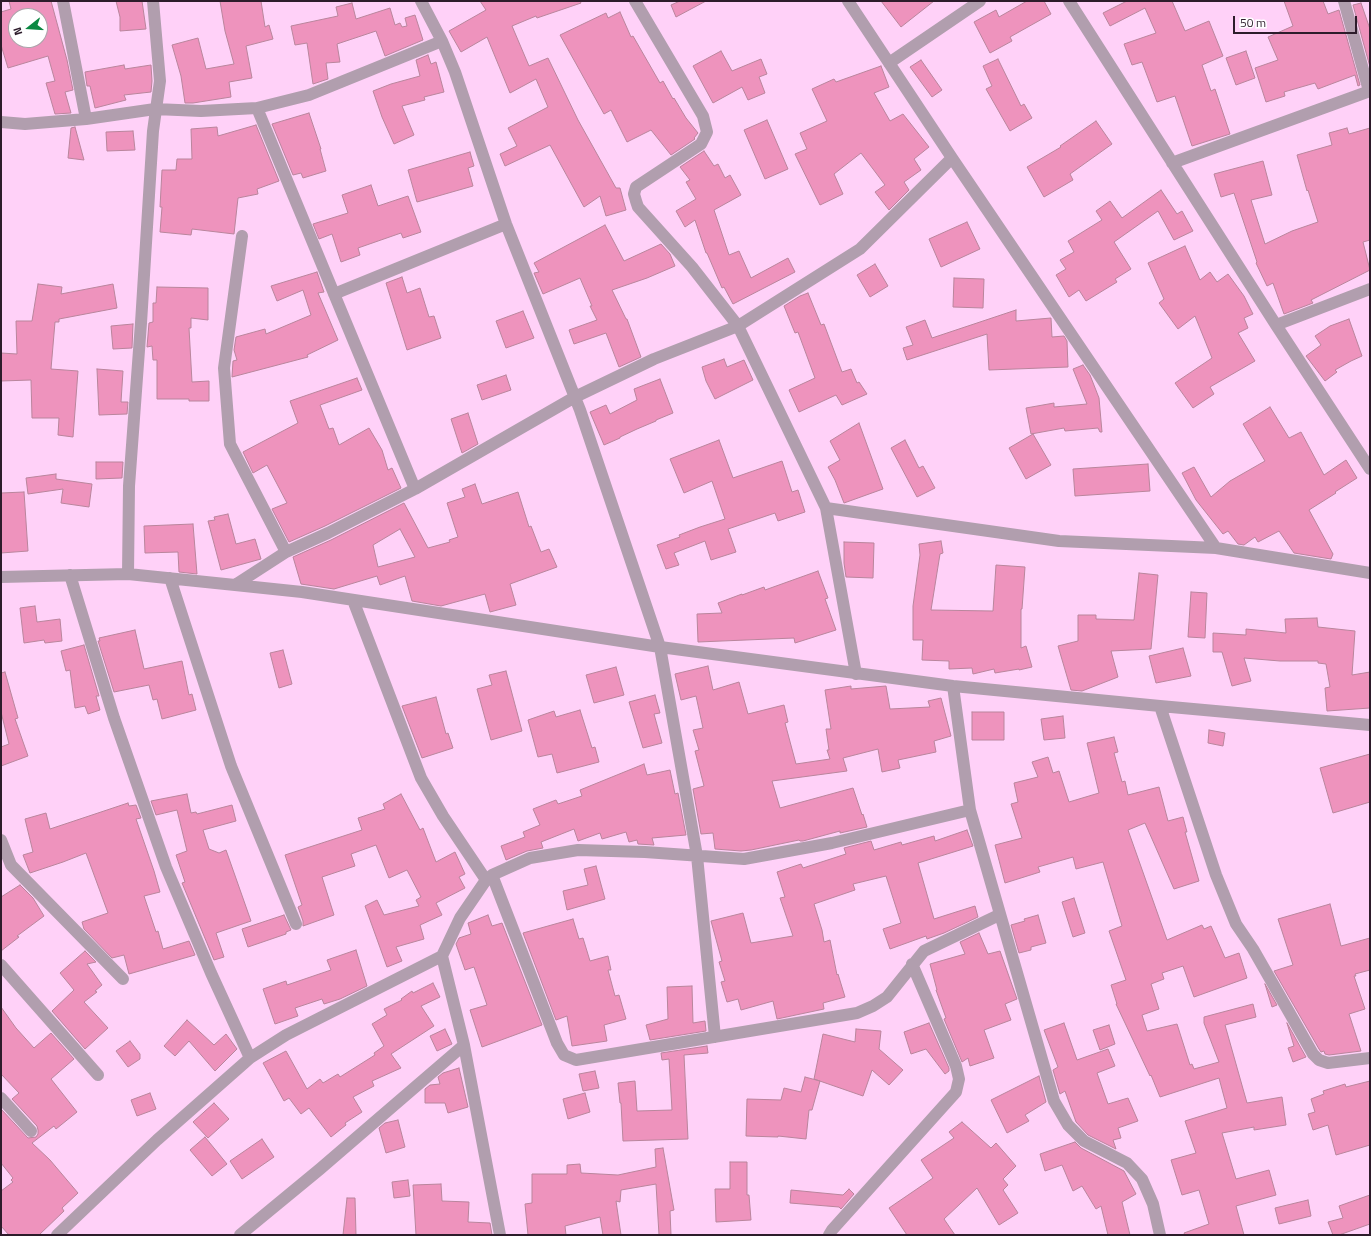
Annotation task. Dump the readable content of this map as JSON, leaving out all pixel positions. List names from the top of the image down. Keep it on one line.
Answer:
{"scale_bar":"50 m","north":"left"}
